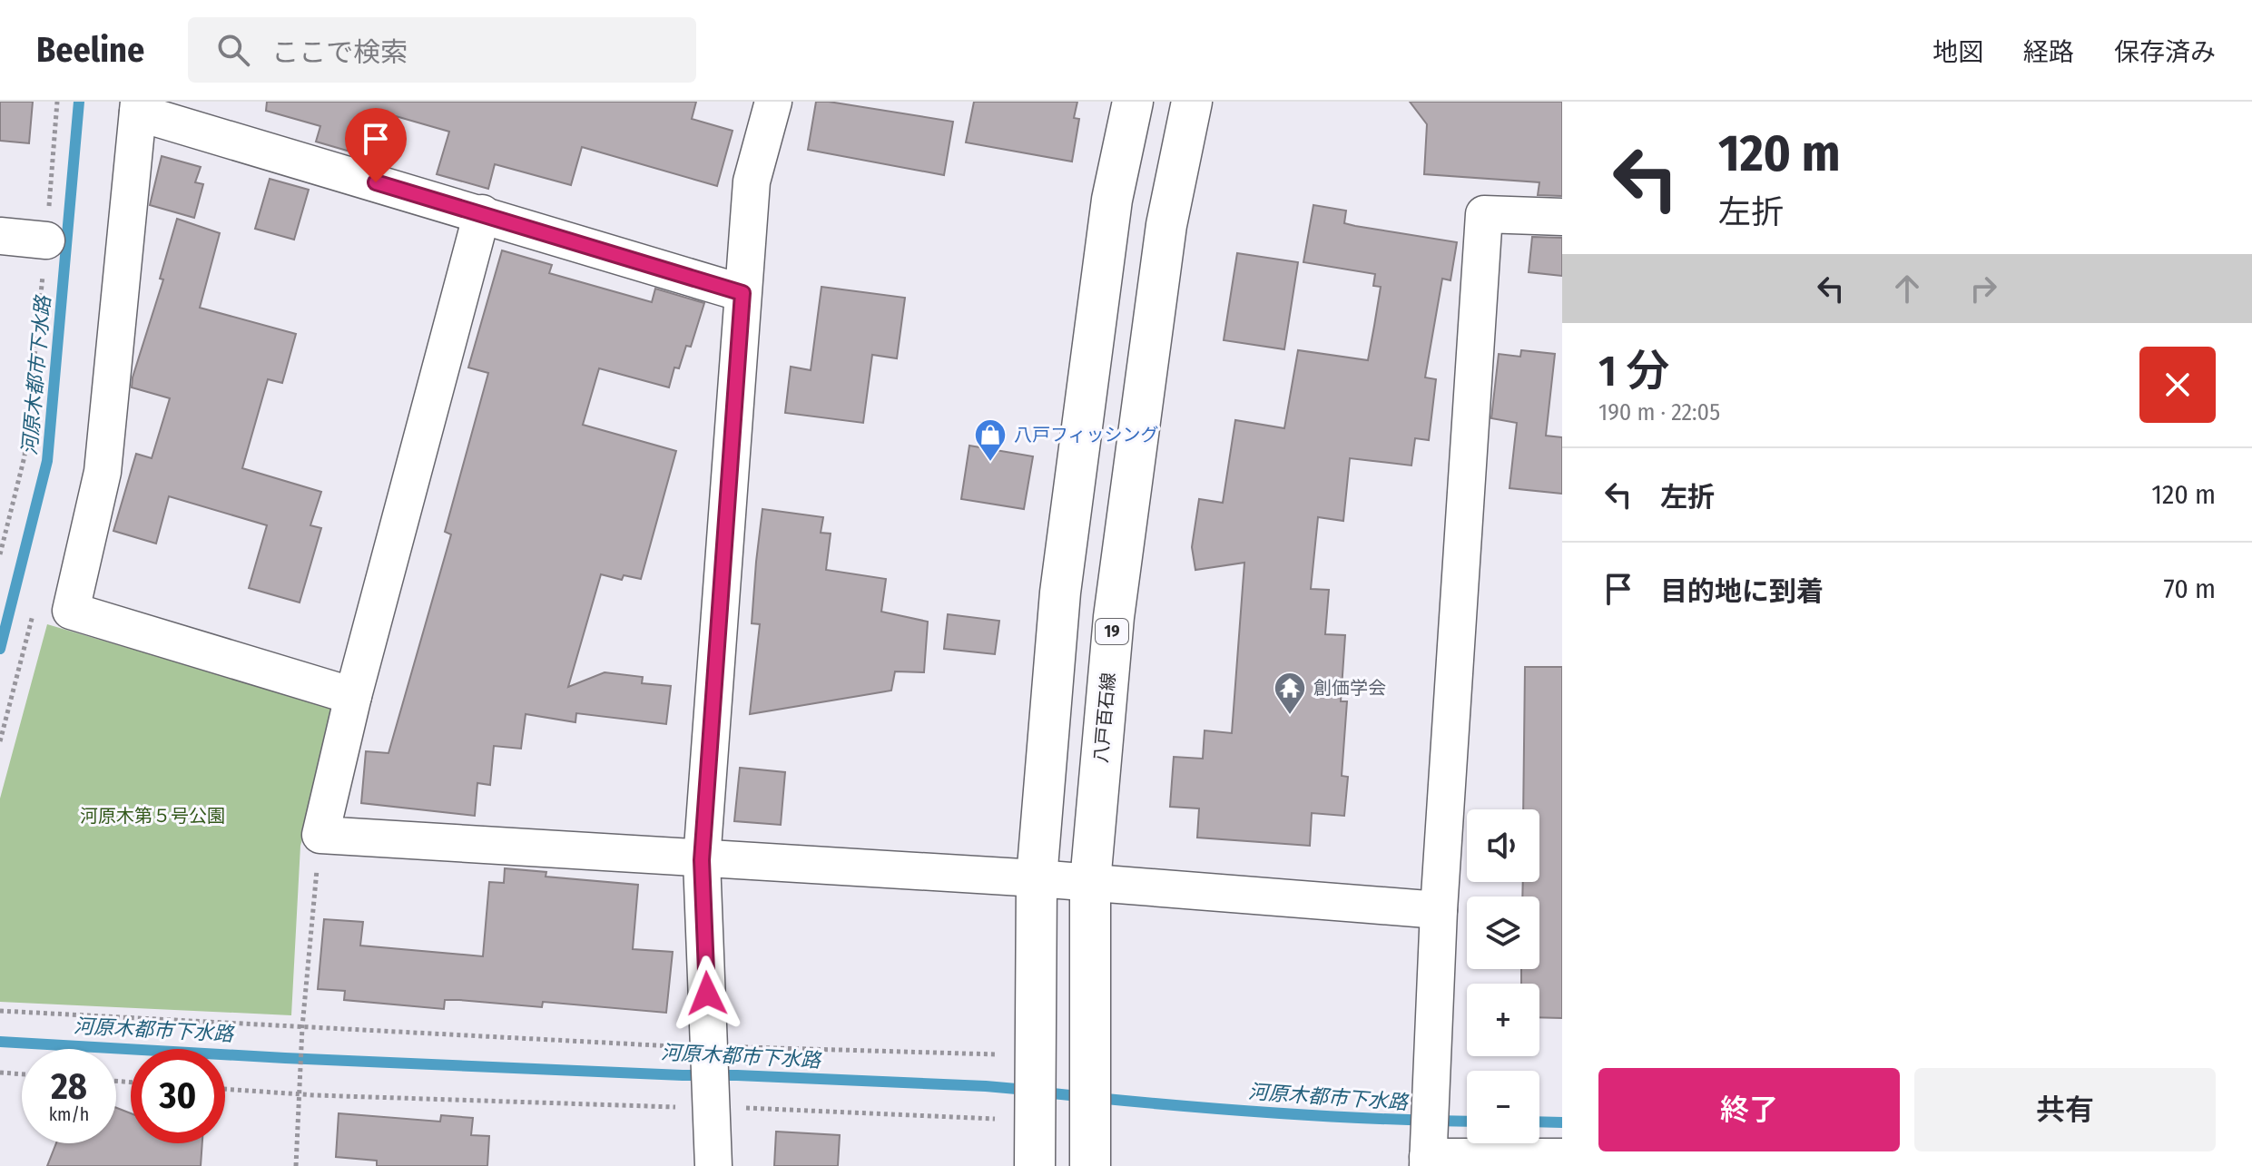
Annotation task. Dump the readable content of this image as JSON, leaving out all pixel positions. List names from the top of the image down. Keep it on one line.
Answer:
{"streets":{"main road":["19","八戸百石線"]},"water":["河原木都市下水路"],"parks":["河原木第５号公園"],"places":{"shop":["八戸フィッシング"],"temple":["創価学会"]},"page":{"header":"Beeline","search":"ここで検索","nav":["地図","経路","保存済み"],"turn":["120 m","左折"],"heading":["1 分","190 m · 22:05"],"list":[{"name":"左折","value":"120 m"},{"name":"目的地に到着","value":"70 m"}],"map_buttons":["+","−"],"speed":"28 km/h","limit":"30","buttons":["終了","共有"]}}
